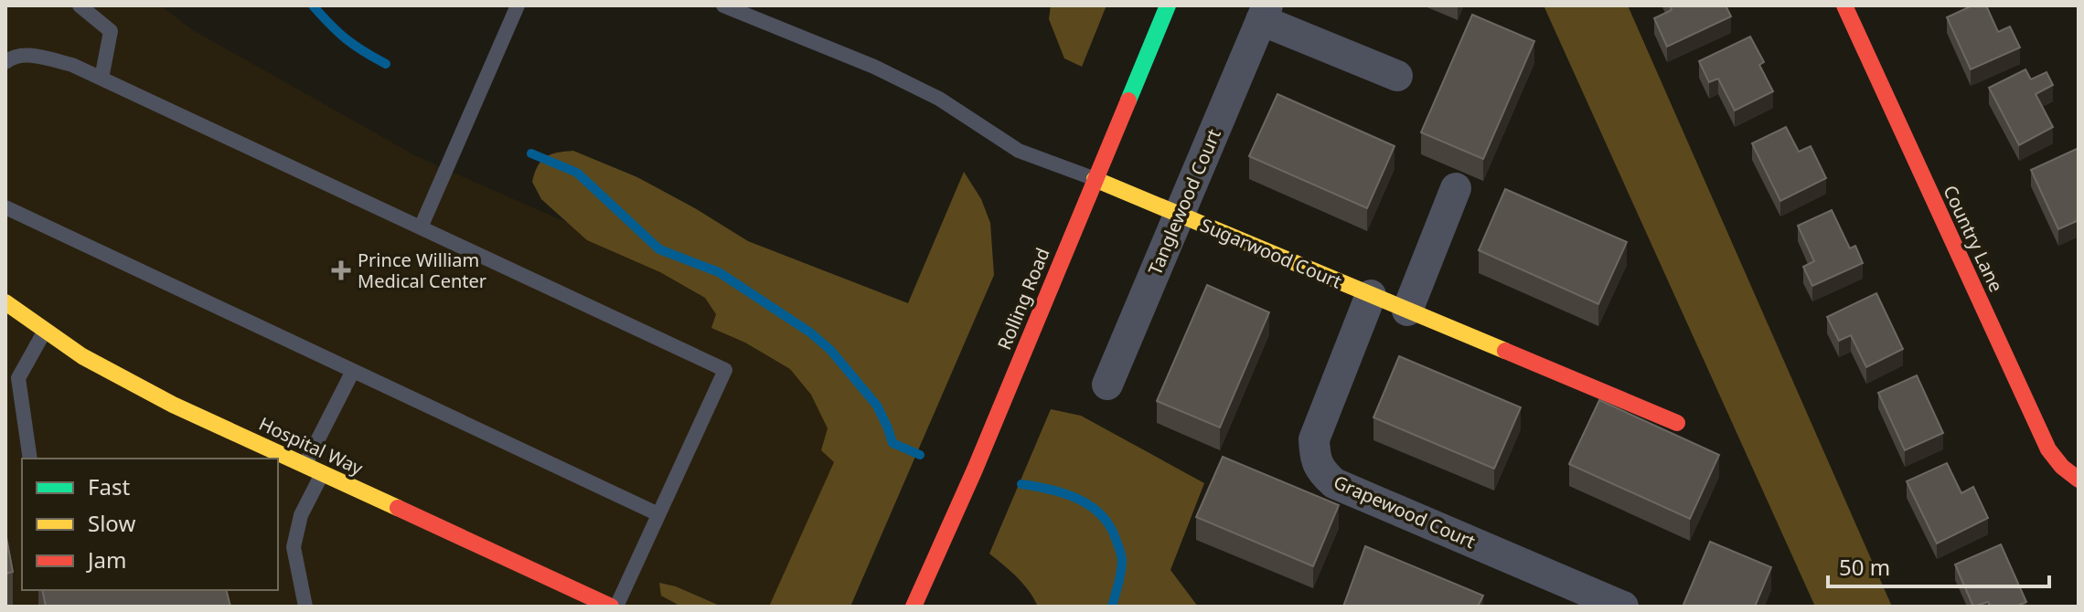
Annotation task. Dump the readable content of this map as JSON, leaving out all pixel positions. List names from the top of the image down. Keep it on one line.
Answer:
{"streets":{"street":["Tanglewood Court","Country Lane","Sugarwood Court","Rolling Road","Hospital Way","Grapewood Court"]},"crossings":[["Tanglewood Court","Sugarwood Court"],["Sugarwood Court","Rolling Road"],["Sugarwood Court","Grapewood Court"]],"places":{"health":["Prince William Medical Center"]},"legend":["Fast","Slow","Jam"],"scale_bar":"50 m"}
